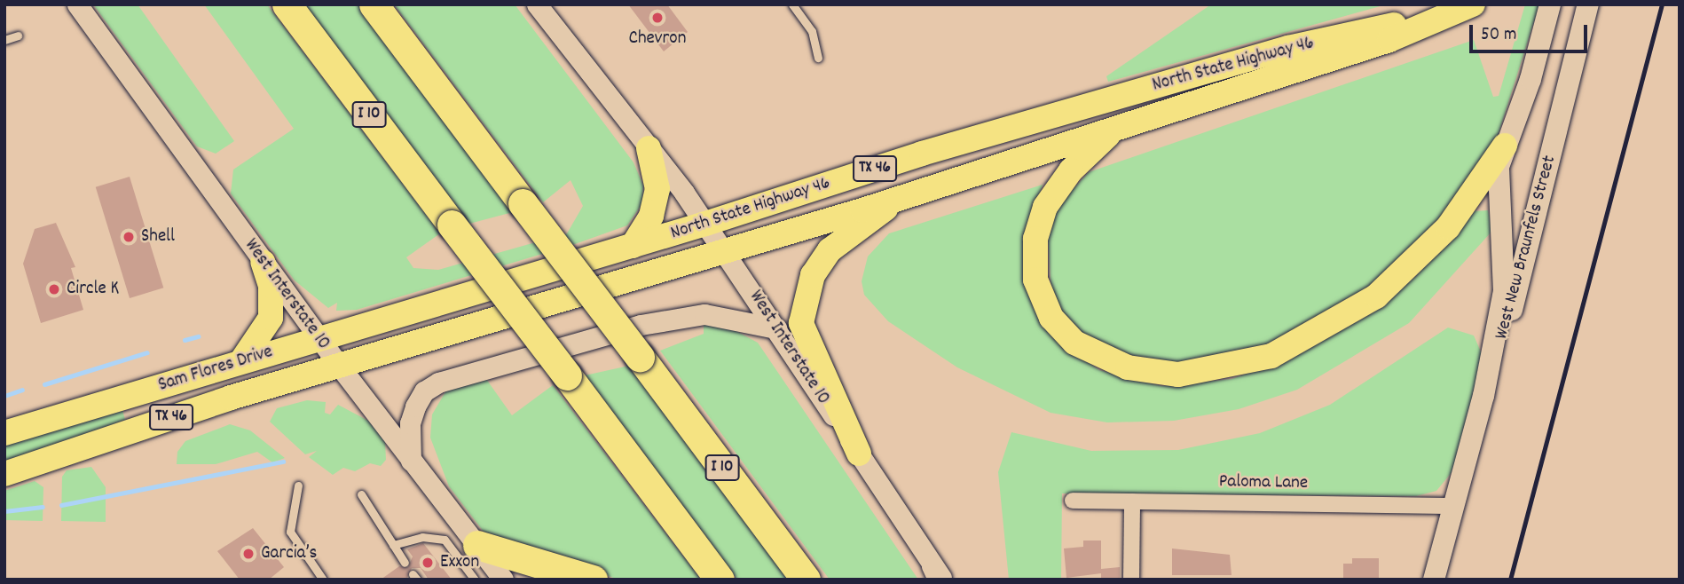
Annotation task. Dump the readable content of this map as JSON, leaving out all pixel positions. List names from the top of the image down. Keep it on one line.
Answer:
{"streets":{"highway":["I 10"],"main road":["North State Highway 46","TX 46","West New Braunfels Street","Sam Flores Drive"],"street":["West Interstate 10","Paloma Lane"]},"crossings":[["North State Highway 46","West Interstate 10"],["North State Highway 46","Sam Flores Drive"],["West New Braunfels Street","Paloma Lane"],["West Interstate 10","Sam Flores Drive"]],"places":["Chevron","Shell","Circle K","Garcia’s","Exxon"],"scale_bar":"50 m"}
